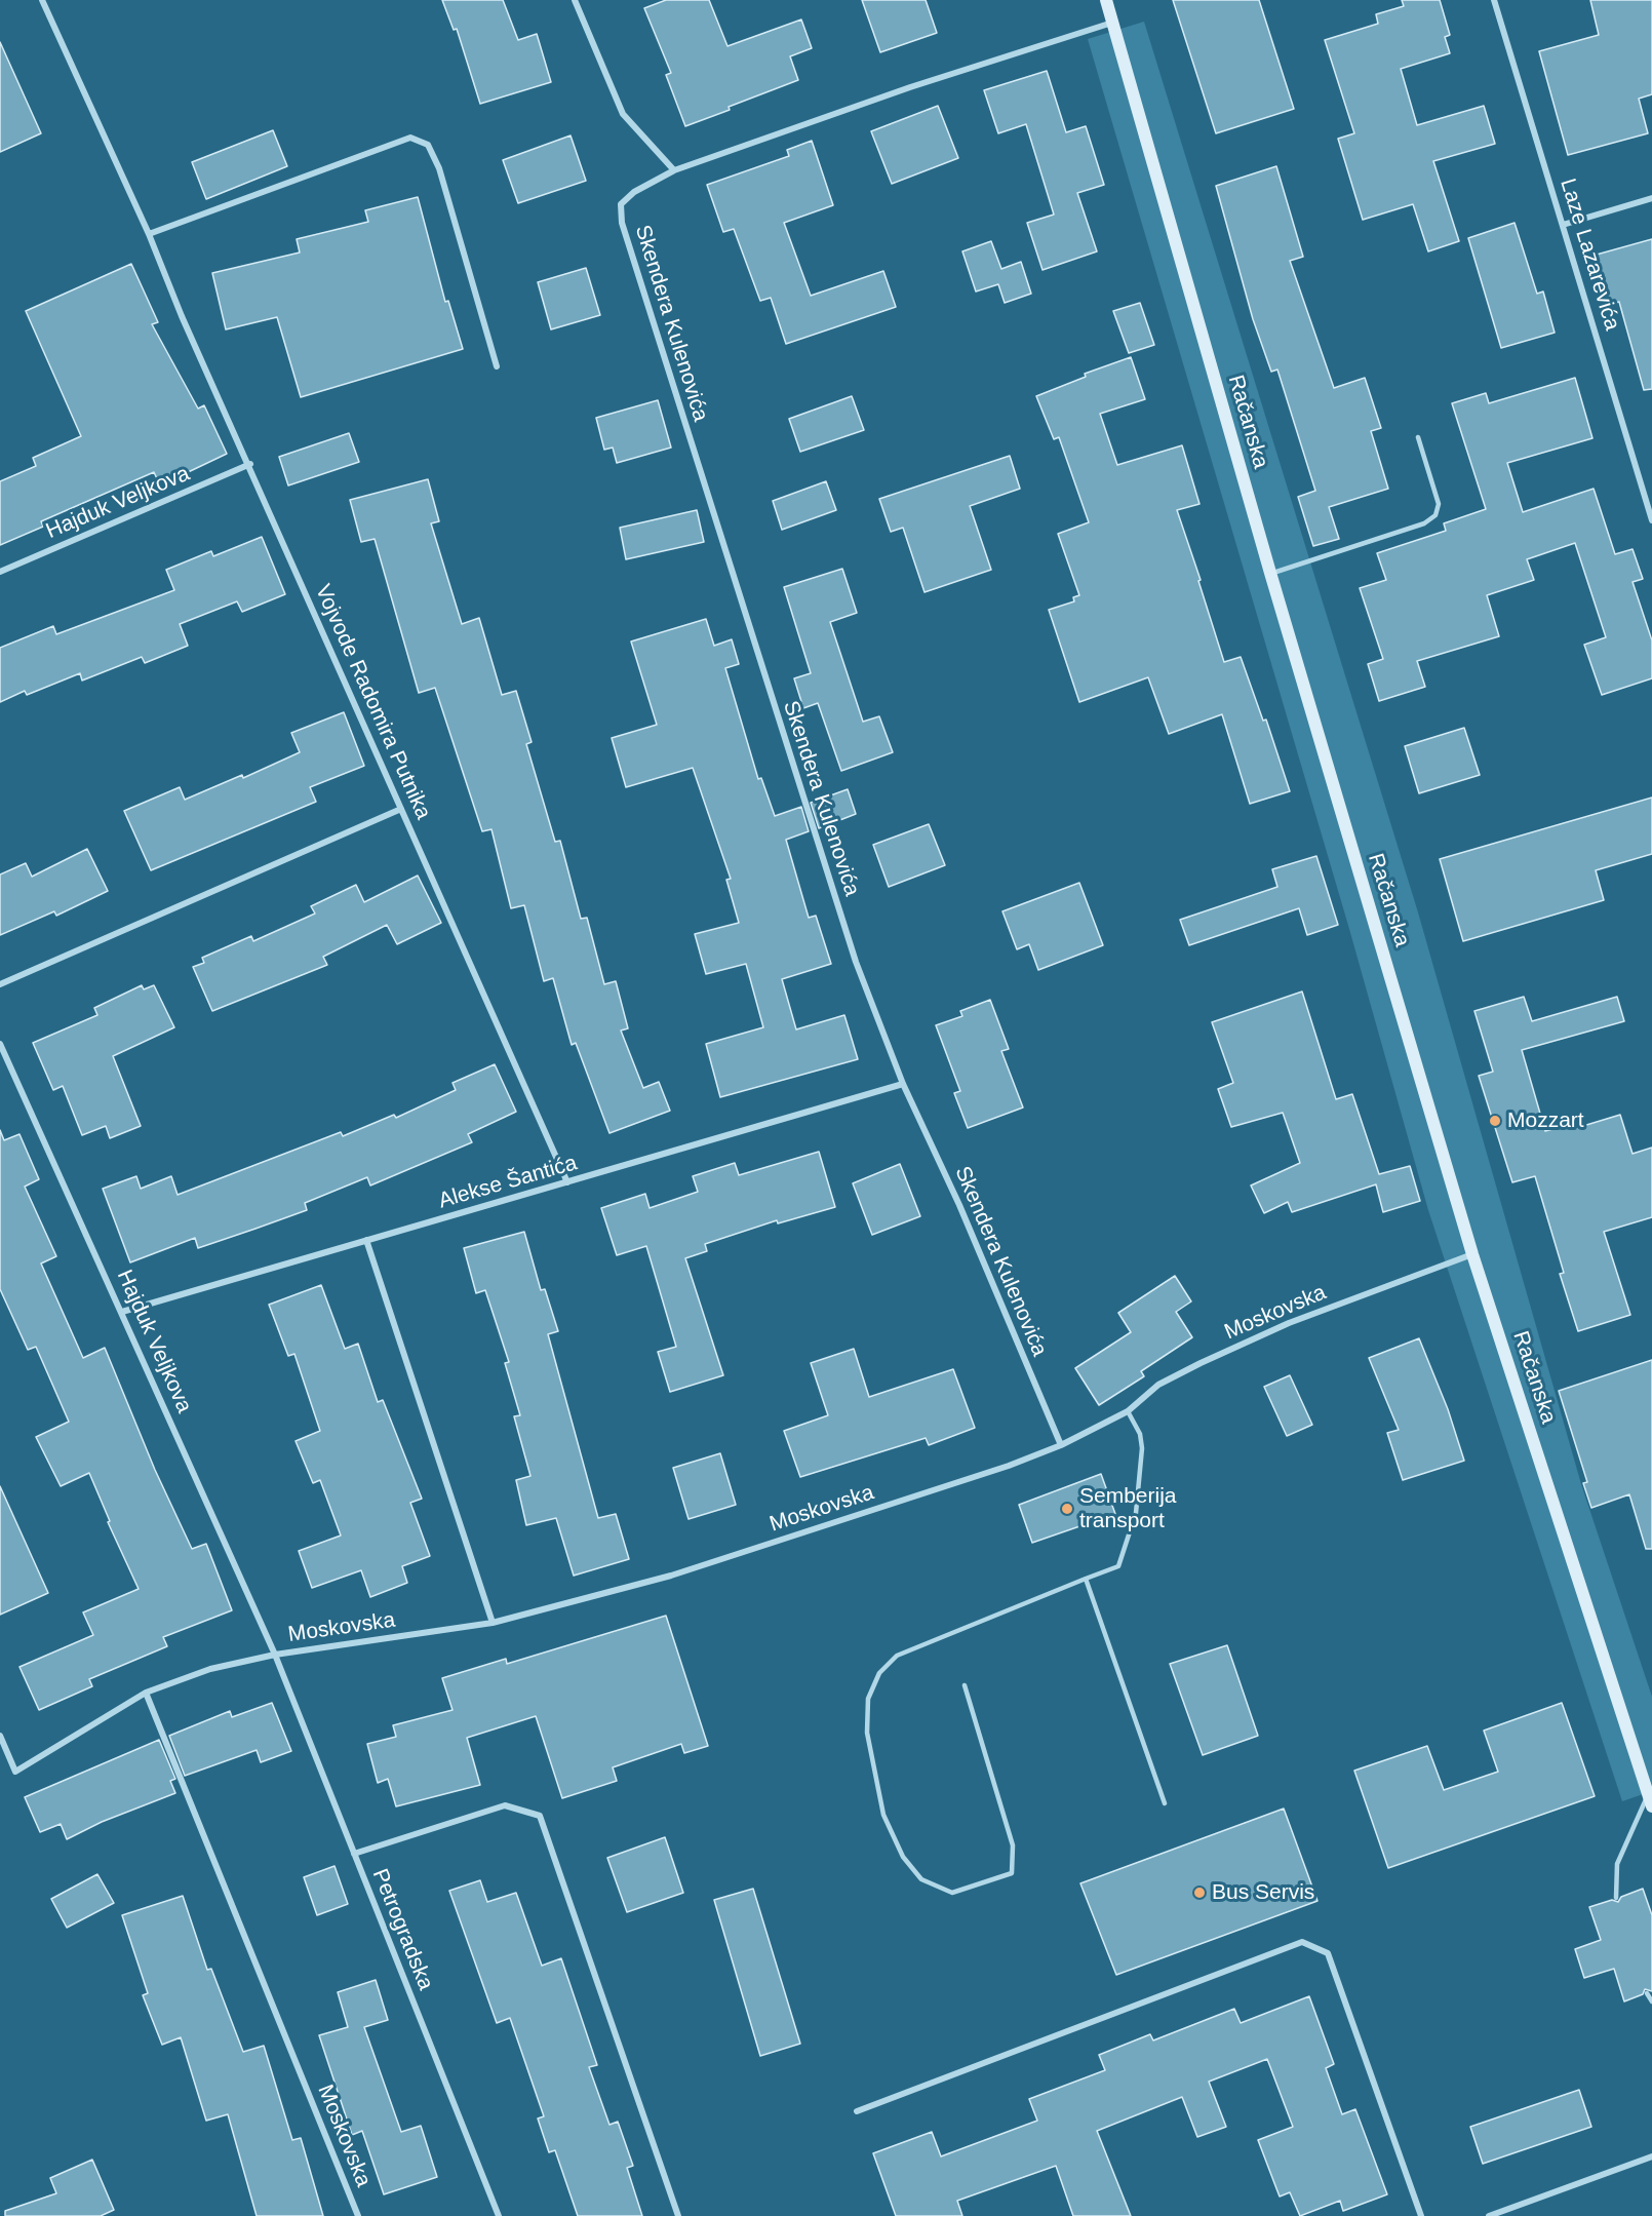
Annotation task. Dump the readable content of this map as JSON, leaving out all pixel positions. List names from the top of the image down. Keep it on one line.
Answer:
{"streets":{"main road":["Račanska"],"street":["Laze Lazarevića","Skendera Kulenovića","Hajduk Veljkova","Vojvode Radomira Putnika","Alekse Šantića","Moskovska","Petrogradska"]},"crossings":[["Skendera Kulenovića","Alekse Šantića"],["Skendera Kulenovića","Moskovska"],["Račanska","Moskovska"],["Hajduk Veljkova","Vojvode Radomira Putnika"],["Hajduk Veljkova","Alekse Šantića"],["Hajduk Veljkova","Moskovska"],["Hajduk Veljkova","Petrogradska"],["Vojvode Radomira Putnika","Alekse Šantića"],["Moskovska","Petrogradska"]],"places":["Mozzart","Semberija transport","Bus Servis"]}
